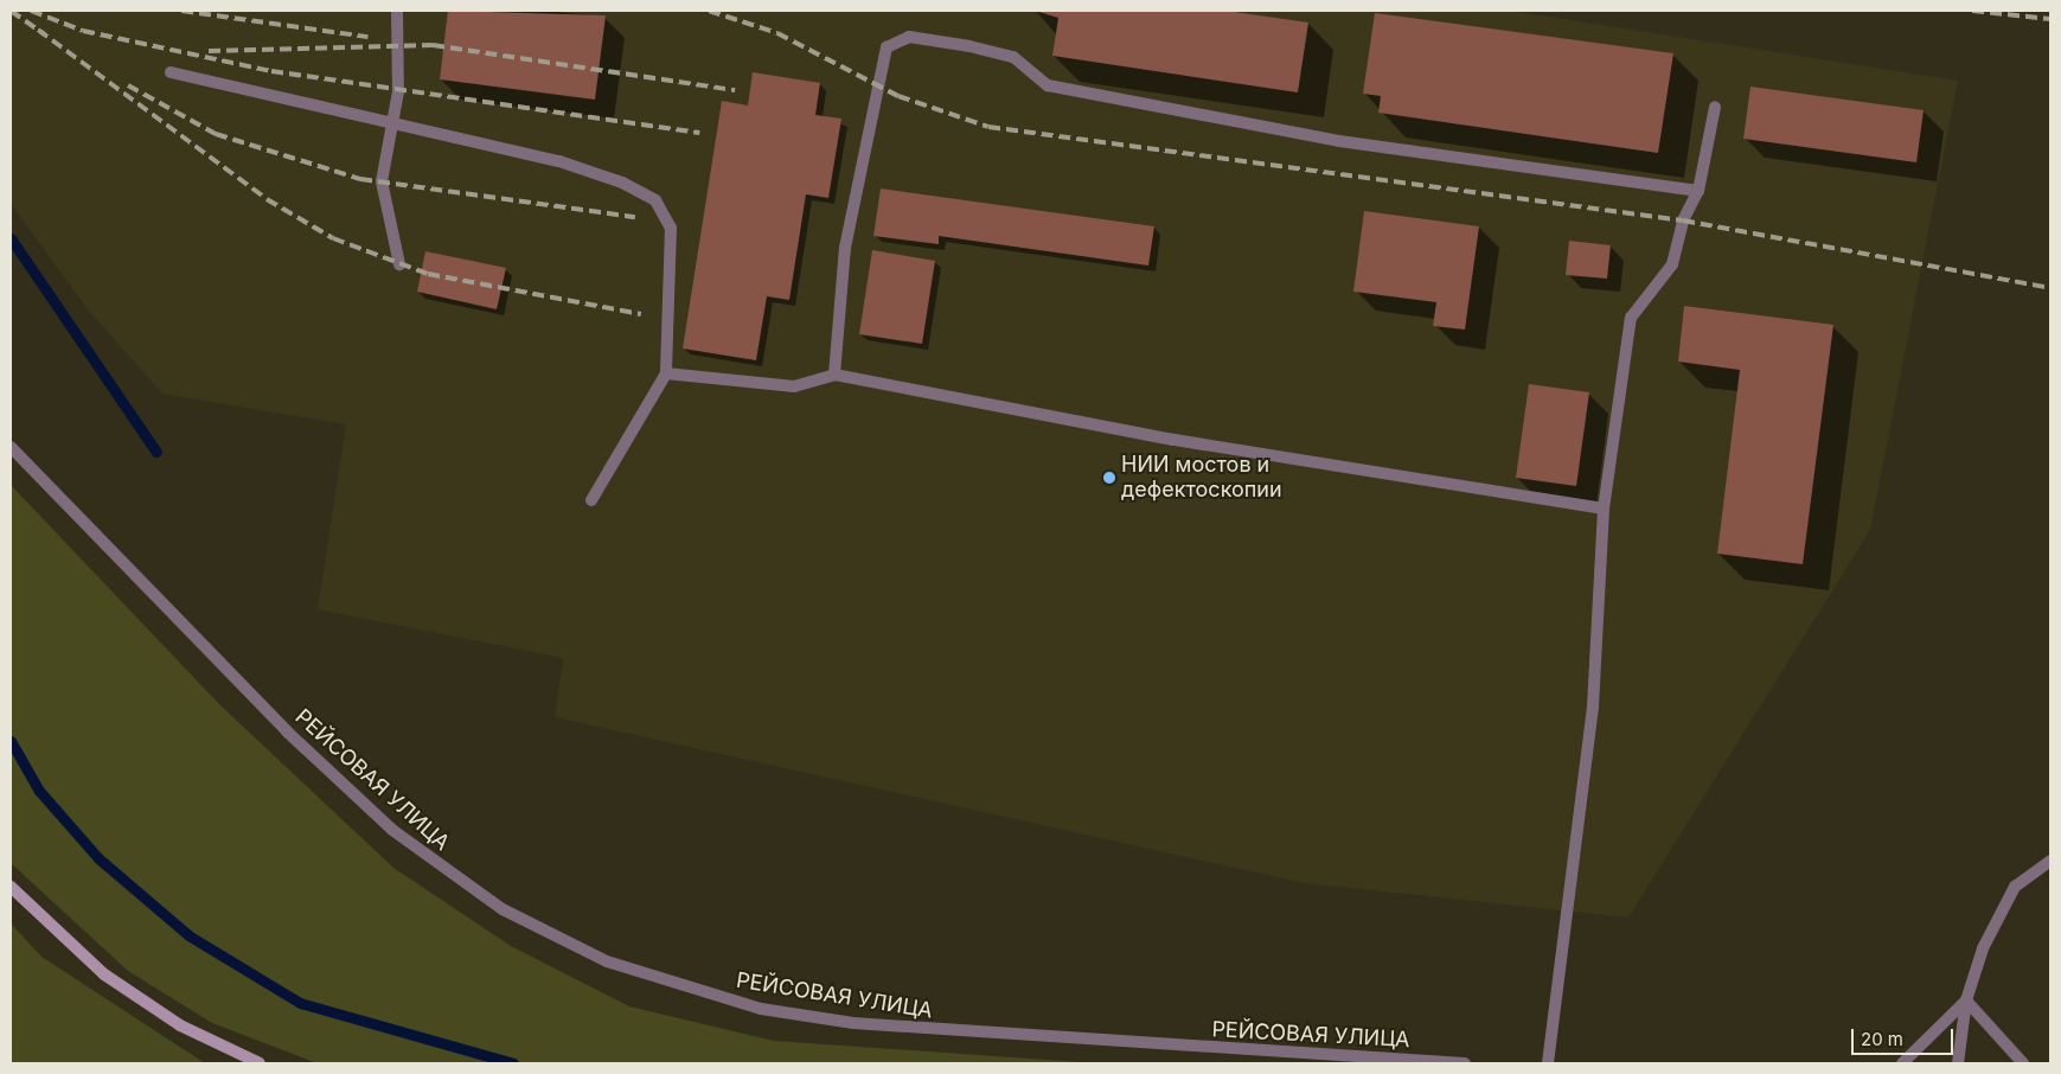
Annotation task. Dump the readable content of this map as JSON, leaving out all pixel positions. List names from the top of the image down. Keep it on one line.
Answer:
{"streets":{"street":["РЕЙСОВАЯ УЛИЦА"]},"places":["НИИ мостов и дефектоскопии"],"scale_bar":"20 m"}
